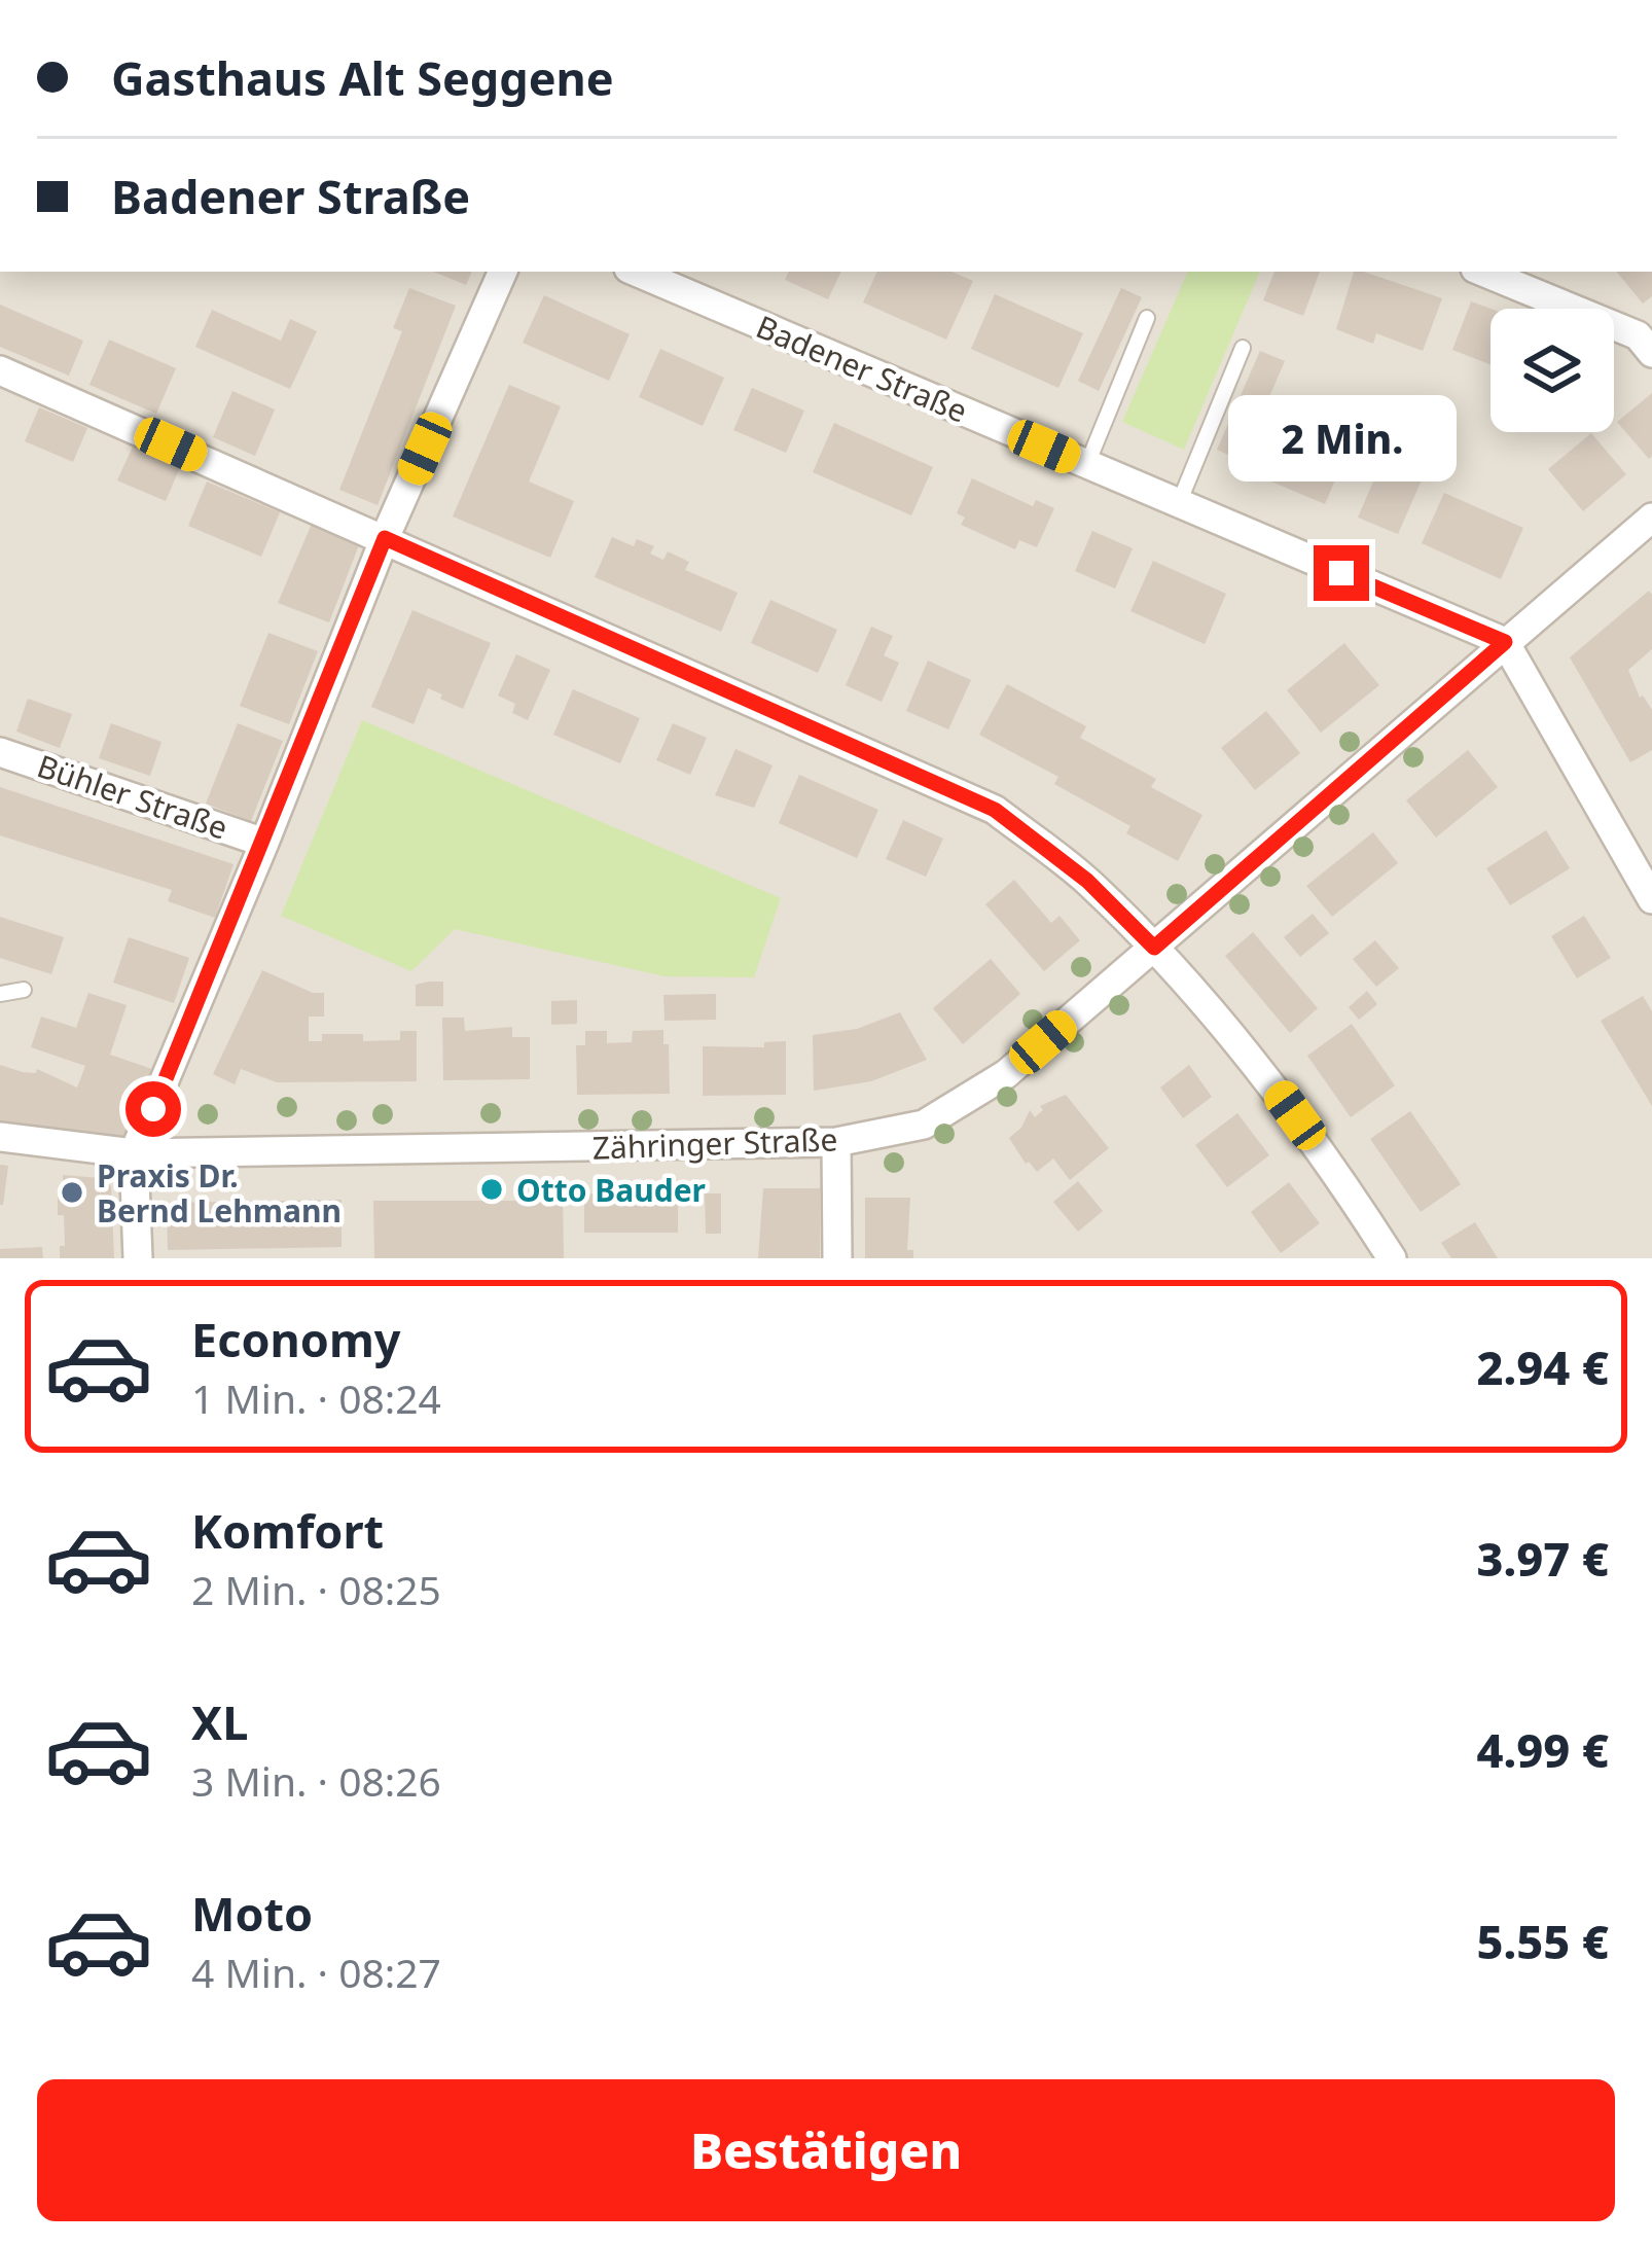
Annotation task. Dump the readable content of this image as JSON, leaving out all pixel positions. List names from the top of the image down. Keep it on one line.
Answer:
{"streets":{"street":["Badener Straße","Bühler Straße","Zähringer Straße"]},"crossings":[["Badener Straße","Zähringer Straße"]],"places":["Otto Bauder","Praxis Dr. Bernd Lehmann"],"page":{"banner":["Gasthaus Alt Seggene","Badener Straße"],"bubble":"2 Min.","list":[{"name":"Economy","note":"1 Min. · 08:24","value":"2.94 €"},{"name":"Komfort","note":"2 Min. · 08:25","value":"3.97 €"},{"name":"XL","note":"3 Min. · 08:26","value":"4.99 €"},{"name":"Moto","note":"4 Min. · 08:27","value":"5.55 €"}],"buttons":"Bestätigen"}}
